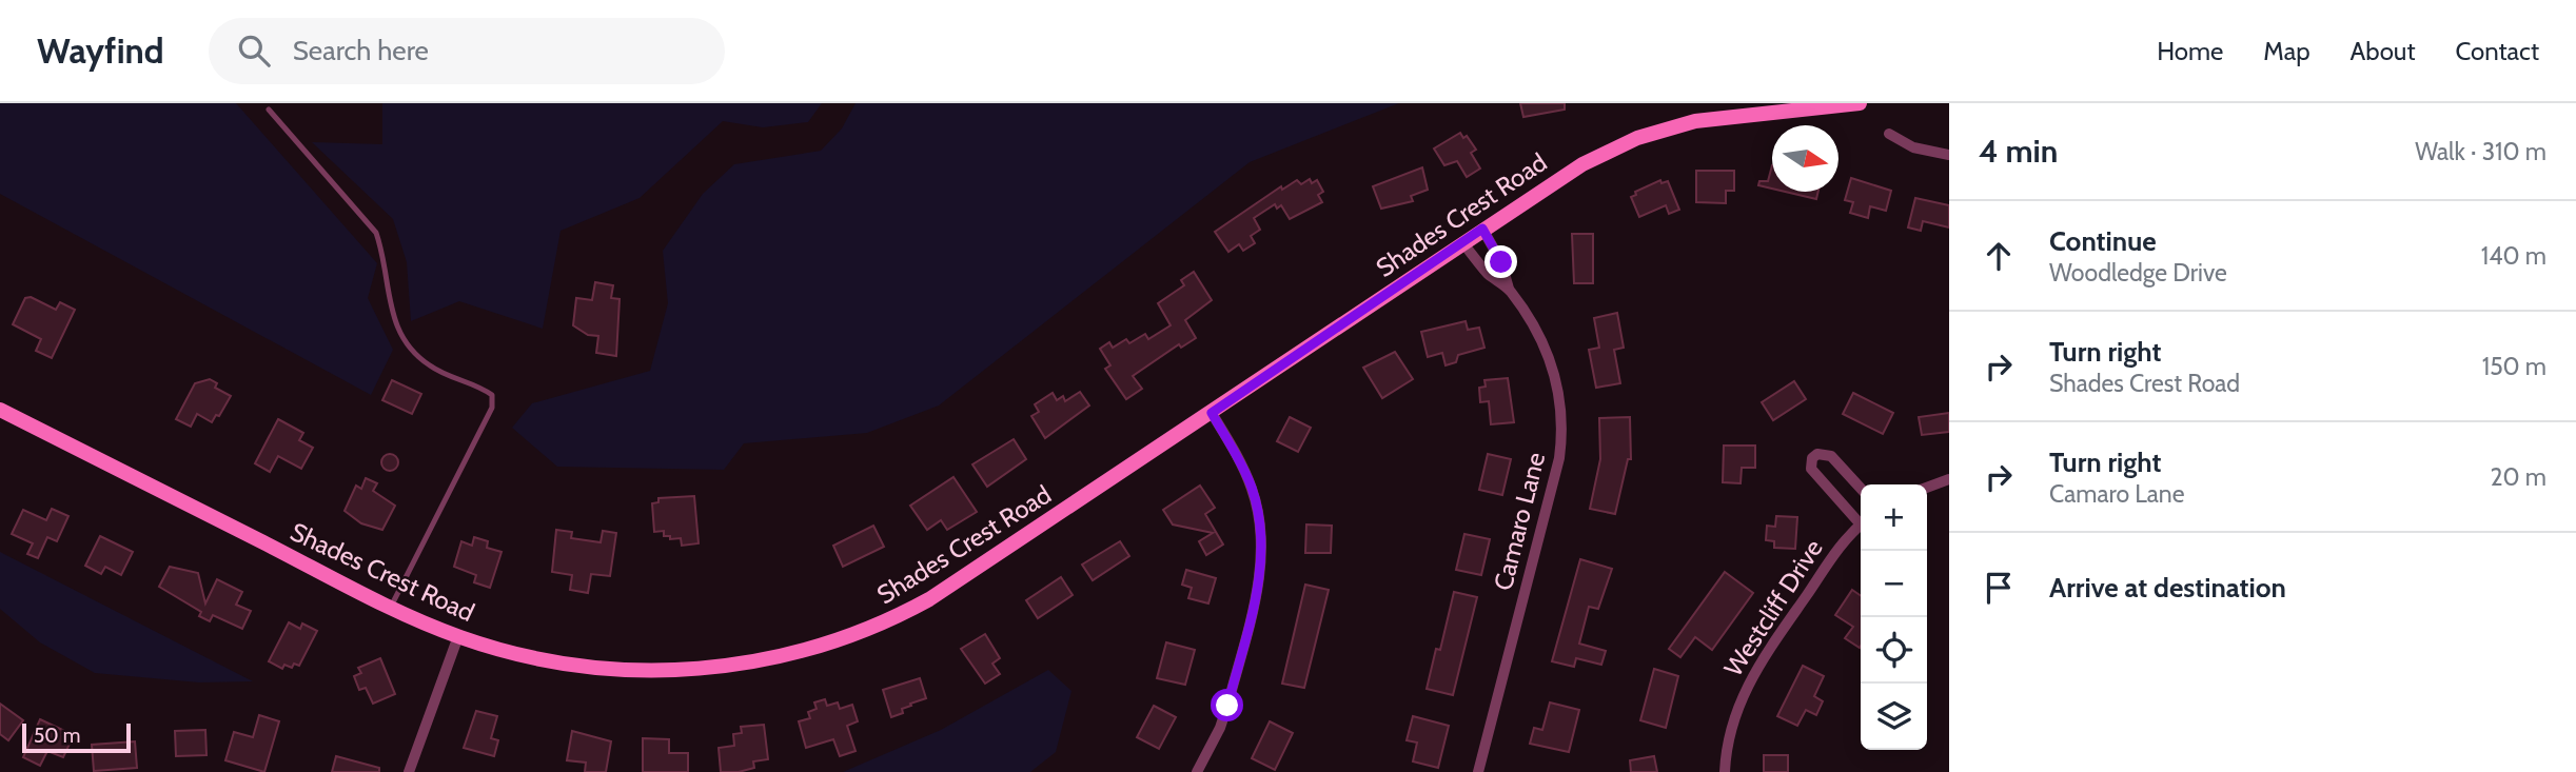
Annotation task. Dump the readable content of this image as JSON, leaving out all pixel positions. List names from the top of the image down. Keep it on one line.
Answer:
{"streets":{"street":["Shades Crest Road","Camaro Lane","Westcliff Drive"]},"crossings":[["Shades Crest Road","Camaro Lane"]],"scale_bar":"50 m","north":"right","page":{"header":"Wayfind","search":"Search here","nav":["Home","Map","About","Contact"],"heading":["4 min","Walk · 310 m"],"list":[["Continue","Woodledge Drive","140 m"],["Turn right","Shades Crest Road","150 m"],["Turn right","Camaro Lane","20 m"],"Arrive at destination"],"map_buttons":["+","−"],"scale":"50 m"}}
